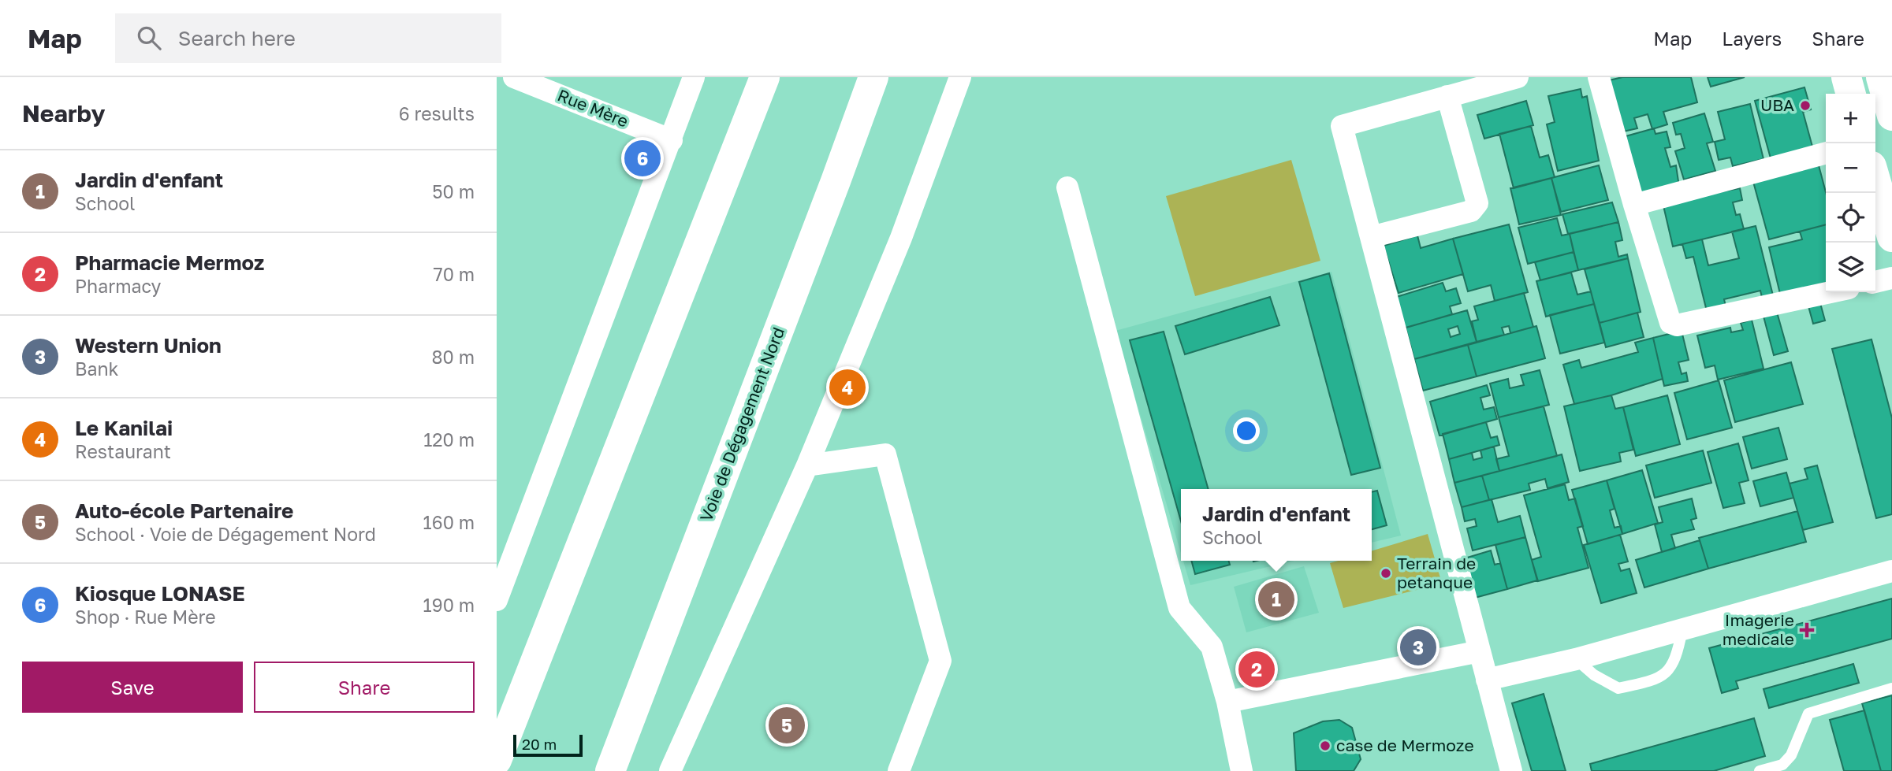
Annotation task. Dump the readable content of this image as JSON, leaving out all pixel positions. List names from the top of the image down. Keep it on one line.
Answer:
{"streets":{"main road":["Voie de Dégagement Nord"],"street":["Rue Mère"]},"places":{"other":["UBA","Terrain de petanque","case de Mermoze"],"health":["Imagerie medicale"]},"scale_bar":"20 m","page":{"header":"Map","search":"Search here","nav":["Map","Layers","Share"],"heading":["Nearby","6 results"],"map_buttons":["+","−"],"pins":["6","4","1","3","2","5"],"list":[{"mark":"1","name":"Jardin d'enfant","note":"School","value":"50 m"},{"mark":"2","name":"Pharmacie Mermoz","note":"Pharmacy","value":"70 m"},{"mark":"3","name":"Western Union","note":"Bank","value":"80 m"},{"mark":"4","name":"Le Kanilai","note":"Restaurant","value":"120 m"},{"mark":"5","name":"Auto-école Partenaire","note":"School · Voie de Dégagement Nord","value":"160 m"},{"mark":"6","name":"Kiosque LONASE","note":"Shop · Rue Mère","value":"190 m"}],"popup":["Jardin d'enfant","School"],"buttons":["Save","Share"],"scale":"20 m"}}
